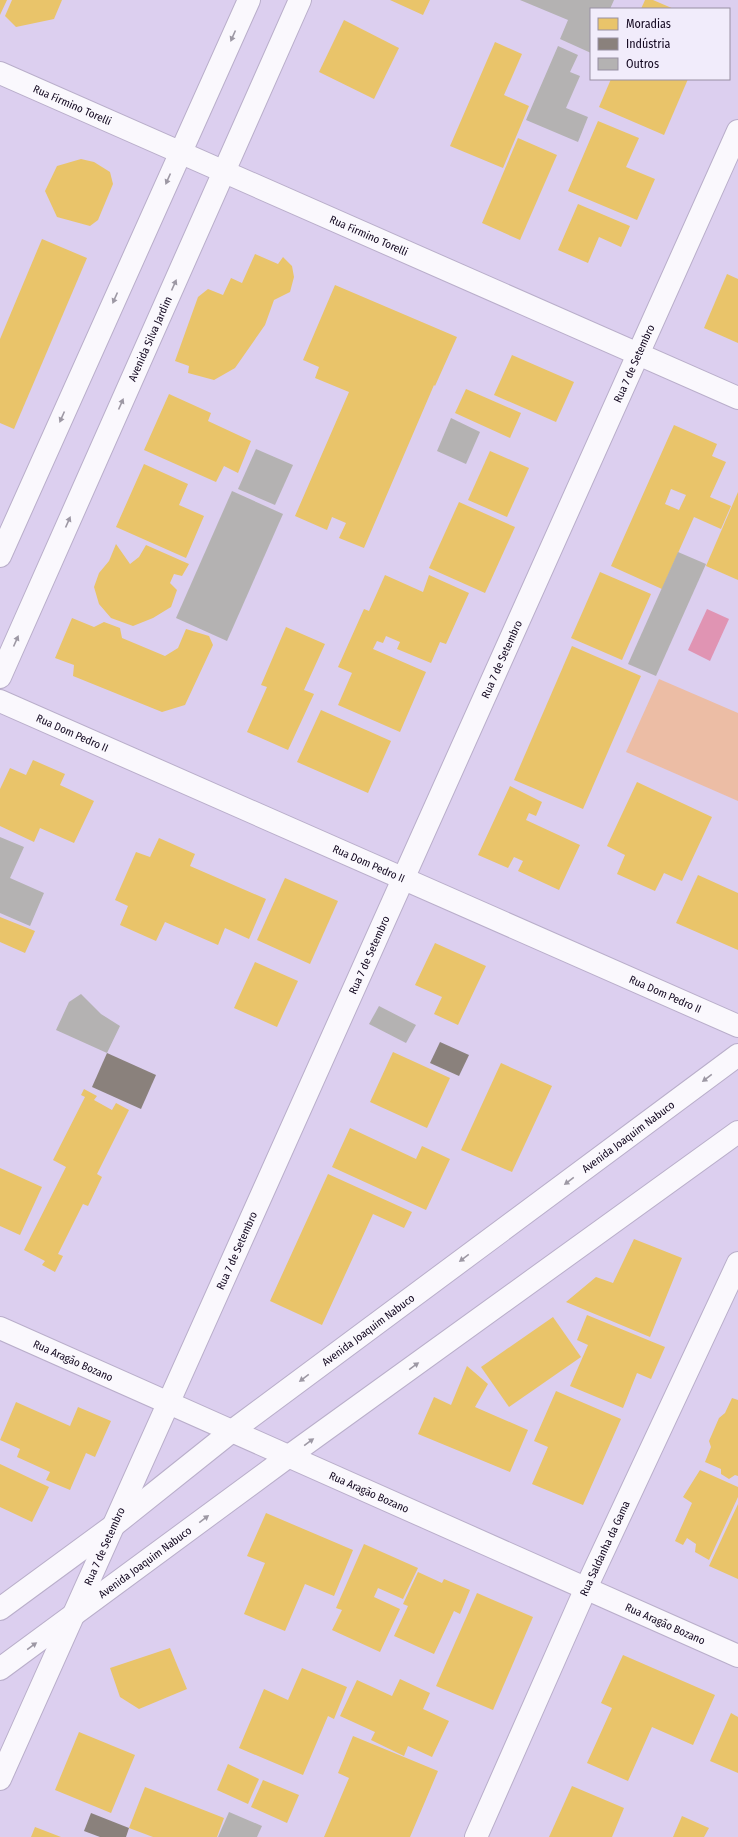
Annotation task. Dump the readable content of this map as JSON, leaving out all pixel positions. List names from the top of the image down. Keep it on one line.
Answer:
{"streets":{"street":["Rua Firmino Torelli","Avenida Silva Jardim","Rua 7 de Setembro","Rua Dom Pedro II","Avenida Joaquim Nabuco","Rua Aragão Bozano","Rua Saldanha da Gama"]},"crossings":[["Rua Firmino Torelli","Avenida Silva Jardim"],["Rua Firmino Torelli","Rua 7 de Setembro"],["Rua 7 de Setembro","Rua Dom Pedro II"],["Rua 7 de Setembro","Avenida Joaquim Nabuco"],["Rua 7 de Setembro","Rua Aragão Bozano"],["Avenida Joaquim Nabuco","Rua Aragão Bozano"],["Rua Aragão Bozano","Rua Saldanha da Gama"]],"legend":["Moradias","Indústria","Outros"]}
